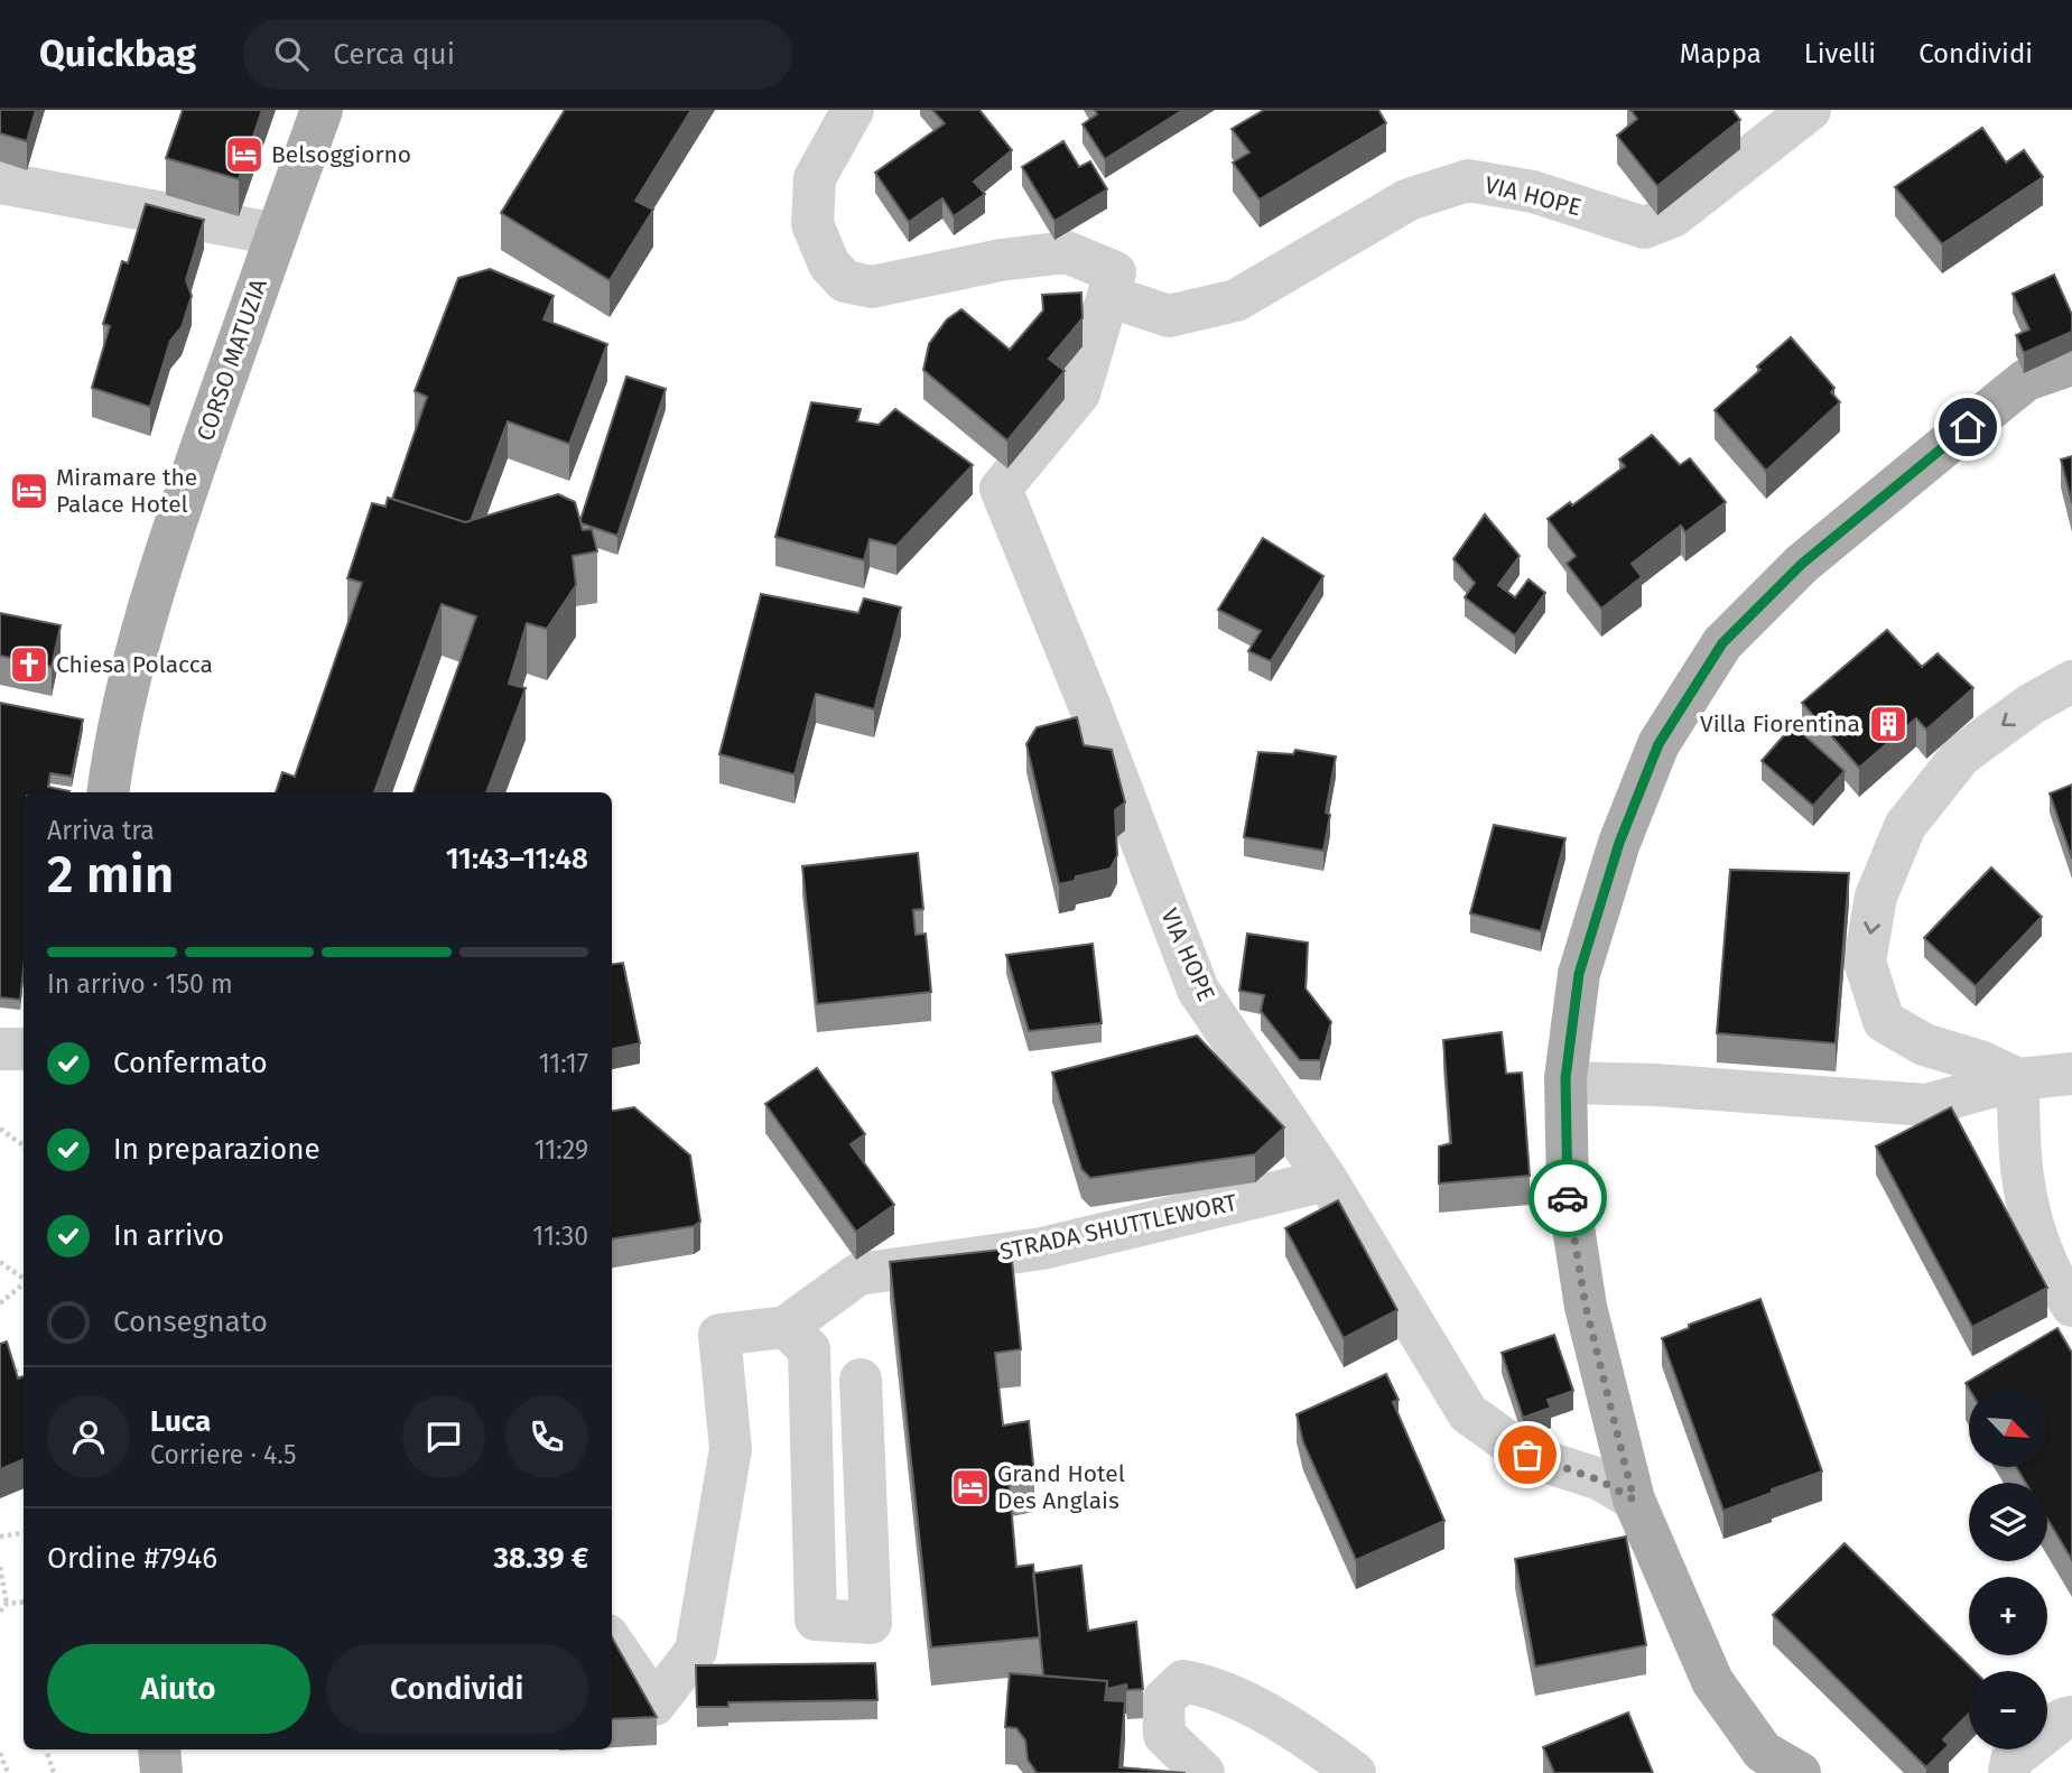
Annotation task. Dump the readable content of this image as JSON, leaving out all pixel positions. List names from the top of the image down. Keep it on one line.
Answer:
{"streets":{"main road":["CORSO MATUZIA"],"street":["VIA HOPE","STRADA SHUTTLEWORT"]},"crossings":[["VIA HOPE","STRADA SHUTTLEWORT"]],"places":{"hotel":["Belsoggiorno","Miramare the Palace Hotel","Grand Hotel Des Anglais"],"church":["Chiesa Polacca"],"building":["Villa Fiorentina"]},"north":"bottom right","page":{"header":"Quickbag","search":"Cerca qui","nav":["Mappa","Livelli","Condividi"],"heading":["2 min","Arriva tra","11:43–11:48"],"panel":["Luca","Corriere · 4.5","Ordine #7946","38.39 €"],"bar":"In arrivo · 150 m","list":[["Confermato","11:17"],["In preparazione","11:29"],["In arrivo","11:30"],"Consegnato"],"map_buttons":["+","−"],"buttons":["Aiuto","Condividi"]}}
